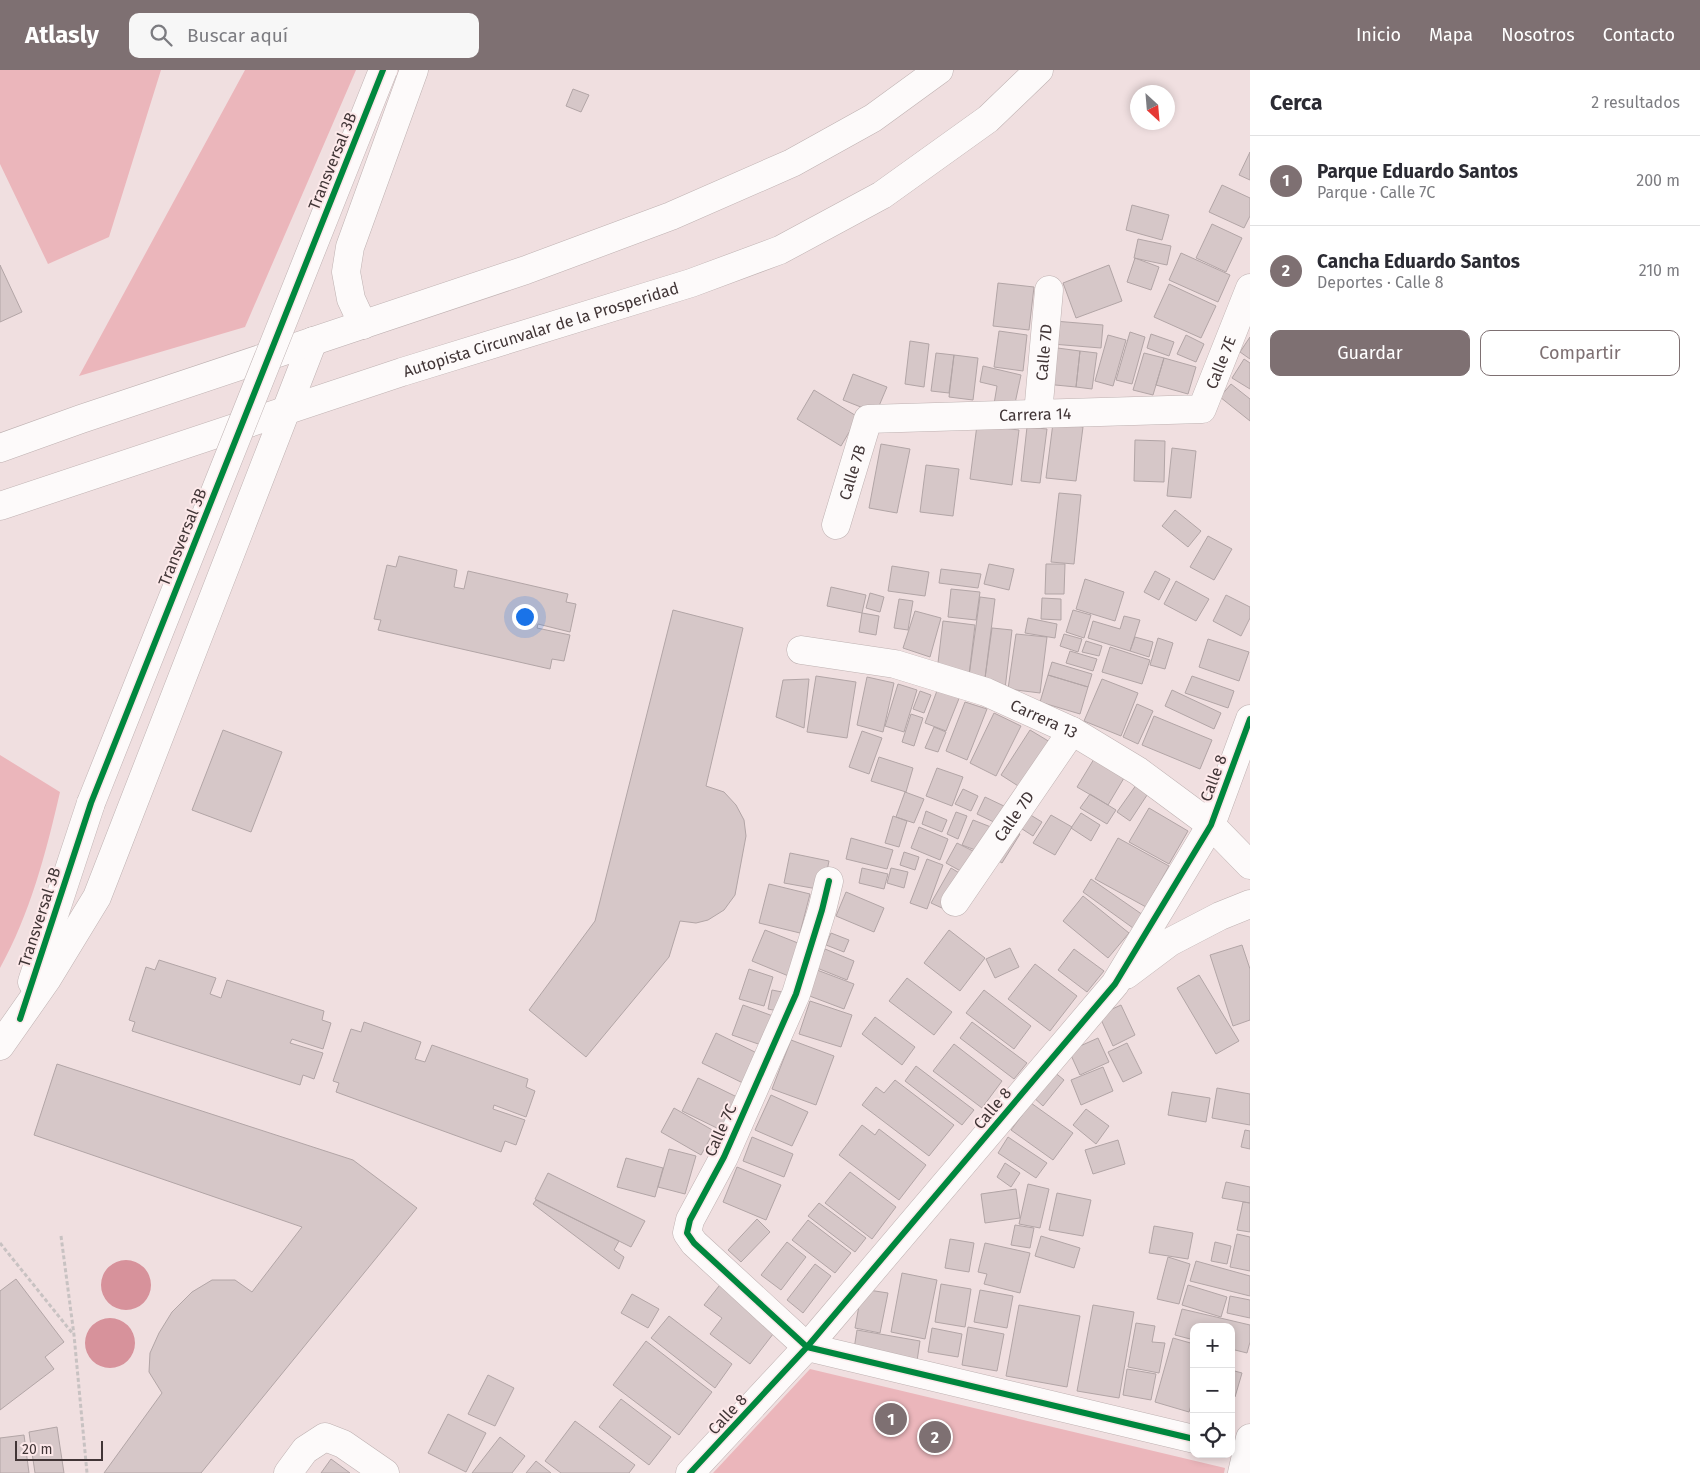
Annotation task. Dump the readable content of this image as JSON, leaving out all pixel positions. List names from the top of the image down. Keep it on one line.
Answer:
{"streets":{"main road":["Transversal 3B","Autopista Circunvalar de la Prosperidad","Calle 7D","Calle 7E","Carrera 14","Calle 7B","Carrera 13","Calle 8","Calle 7C"]},"crossings":[["Transversal 3B","Autopista Circunvalar de la Prosperidad"],["Calle 7D","Carrera 14"],["Calle 7D","Carrera 13"],["Calle 7E","Carrera 14"],["Carrera 14","Calle 7B"],["Carrera 13","Calle 8"],["Calle 8","Calle 7C"]],"scale_bar":"20 m","north":"bottom right","page":{"header":"Atlasly","search":"Buscar aquí","nav":["Inicio","Mapa","Nosotros","Contacto"],"heading":["Cerca","2 resultados"],"list":[{"mark":"1","name":"Parque Eduardo Santos","note":"Parque · Calle 7C","value":"200 m"},{"mark":"2","name":"Cancha Eduardo Santos","note":"Deportes · Calle 8","value":"210 m"}],"buttons":["Guardar","Compartir"],"map_buttons":["+","−"],"pins":["1","2"],"scale":"20 m"}}
